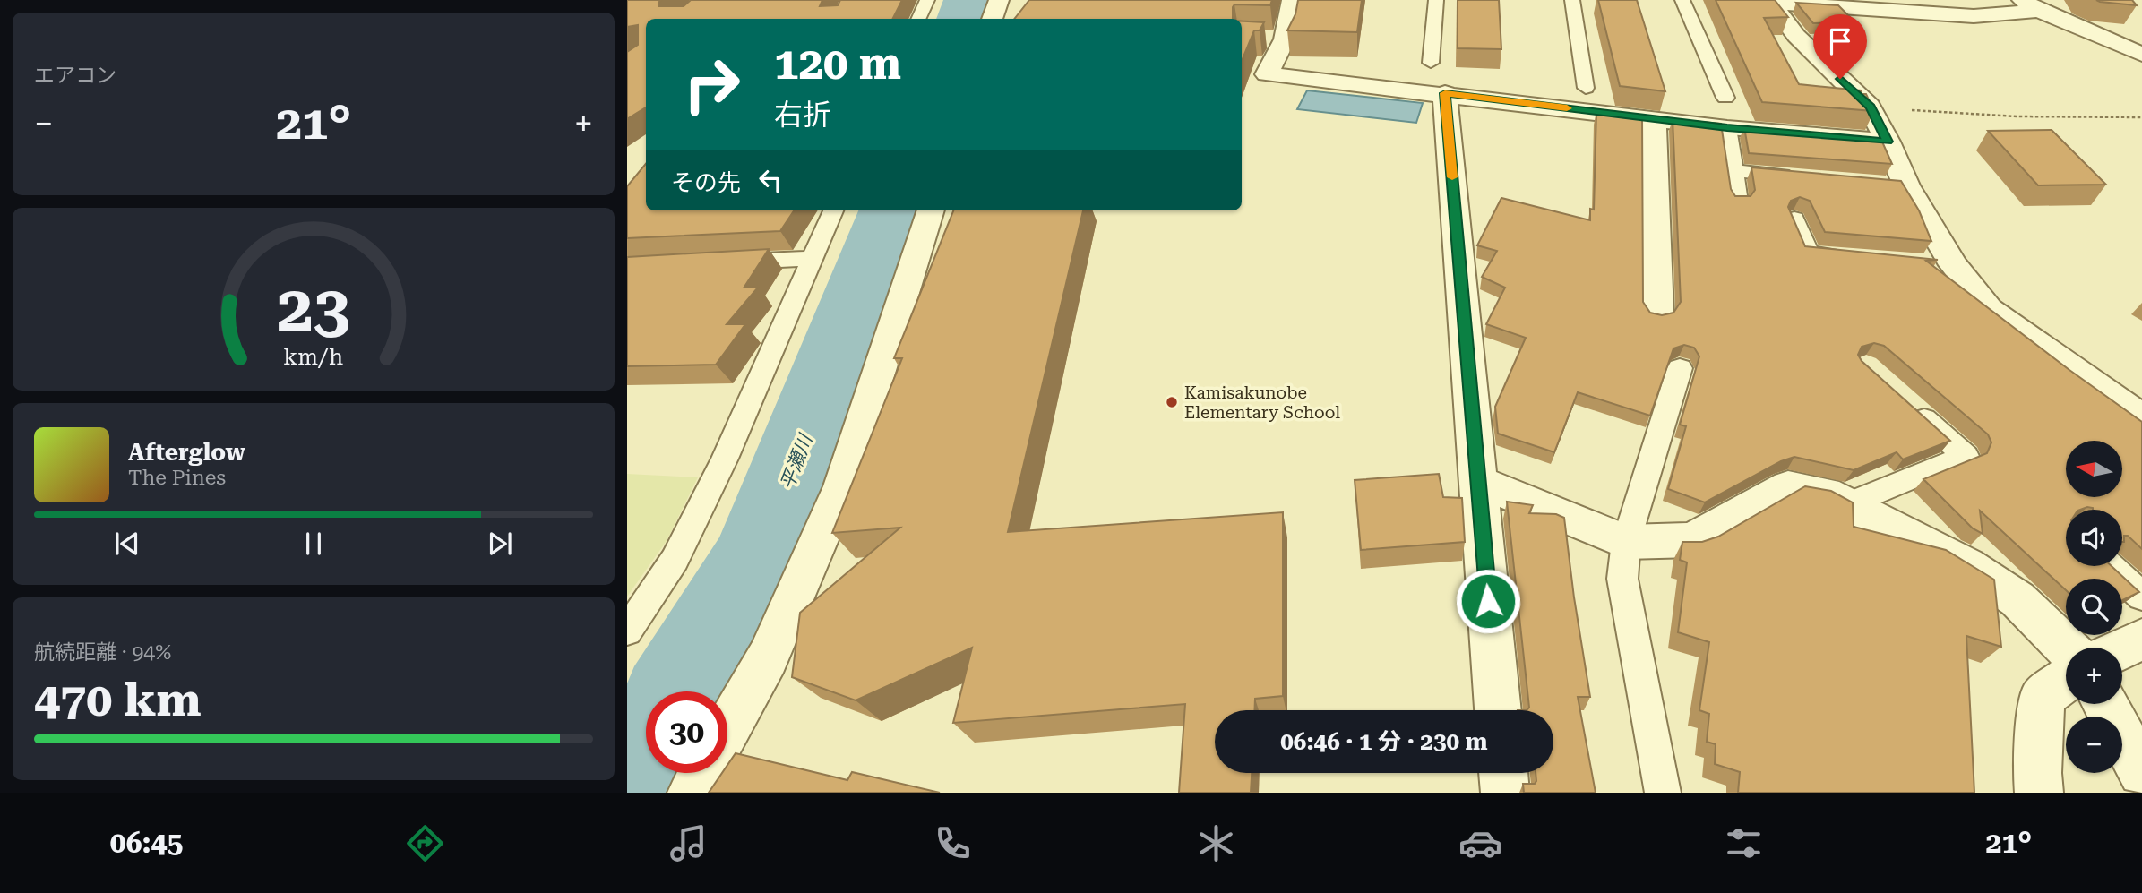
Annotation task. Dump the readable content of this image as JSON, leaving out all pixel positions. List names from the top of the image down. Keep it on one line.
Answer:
{"water":["平瀬川"],"places":["Kamisakunobe Elementary School"],"north":"left","page":{"tile":["エアコン",["航続距離 · 94%","470 km"]],"turn":["120 m","右折"],"heat":["−","21°","+"],"then":"その先","song":["Afterglow","The Pines"],"map_buttons":["+","−"],"limit":"30","trip":"06:46 · 1 分 · 230 m","tabs":["06:45","21°"],"gauge":["23","km/h"]}}
